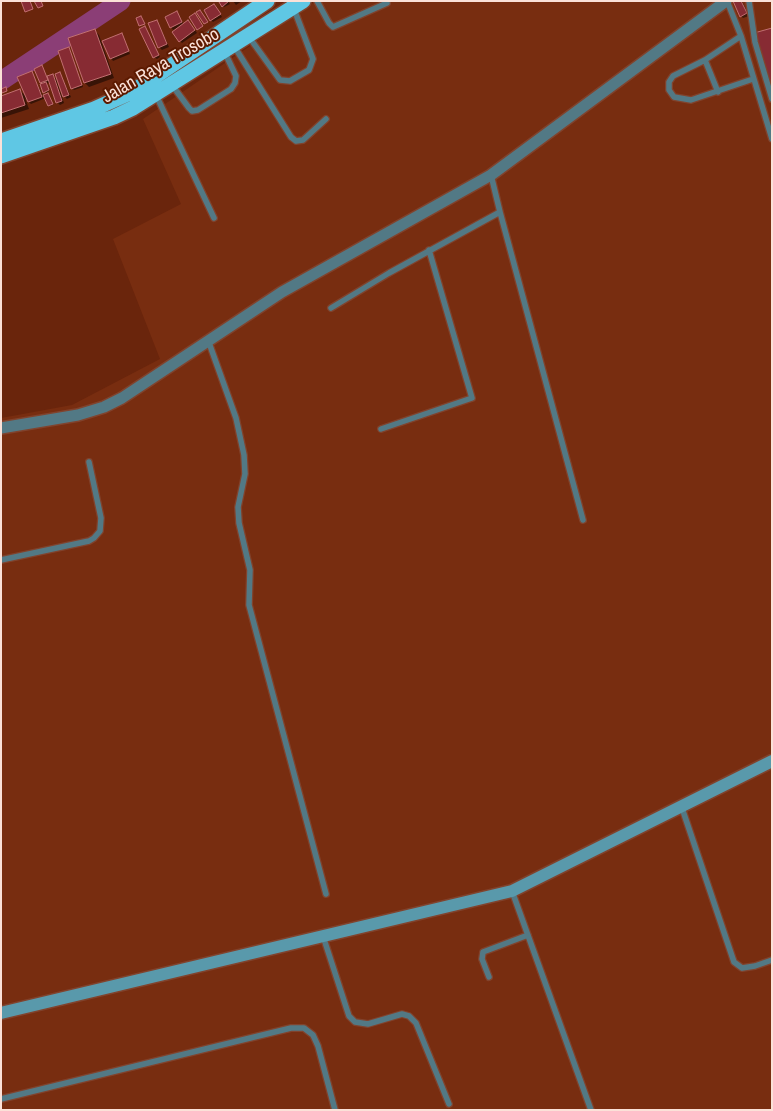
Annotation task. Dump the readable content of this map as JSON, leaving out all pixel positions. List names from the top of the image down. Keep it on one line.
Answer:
{"streets":{"highway":["Jalan Raya Trosobo"]}}
